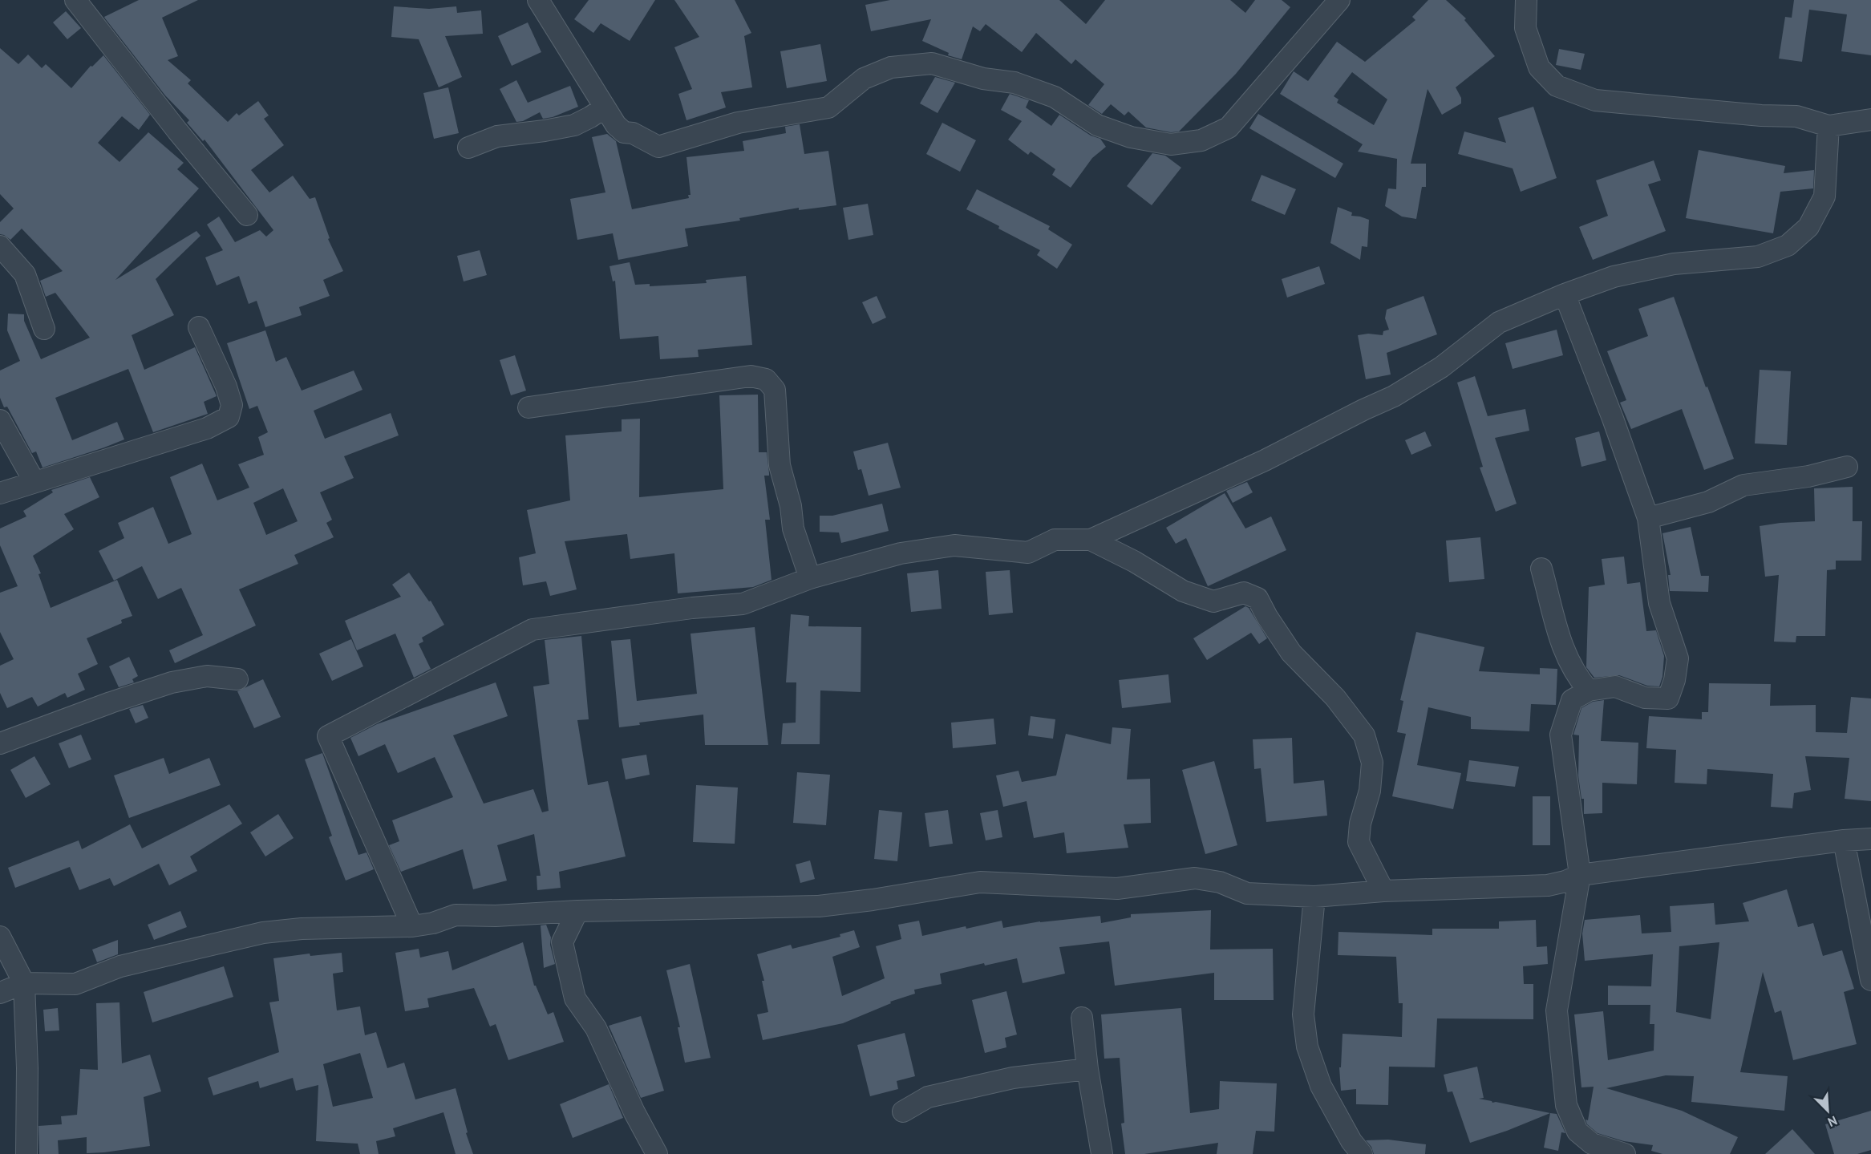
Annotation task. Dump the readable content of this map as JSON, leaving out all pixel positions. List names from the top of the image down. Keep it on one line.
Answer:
{"north":"bottom right"}
